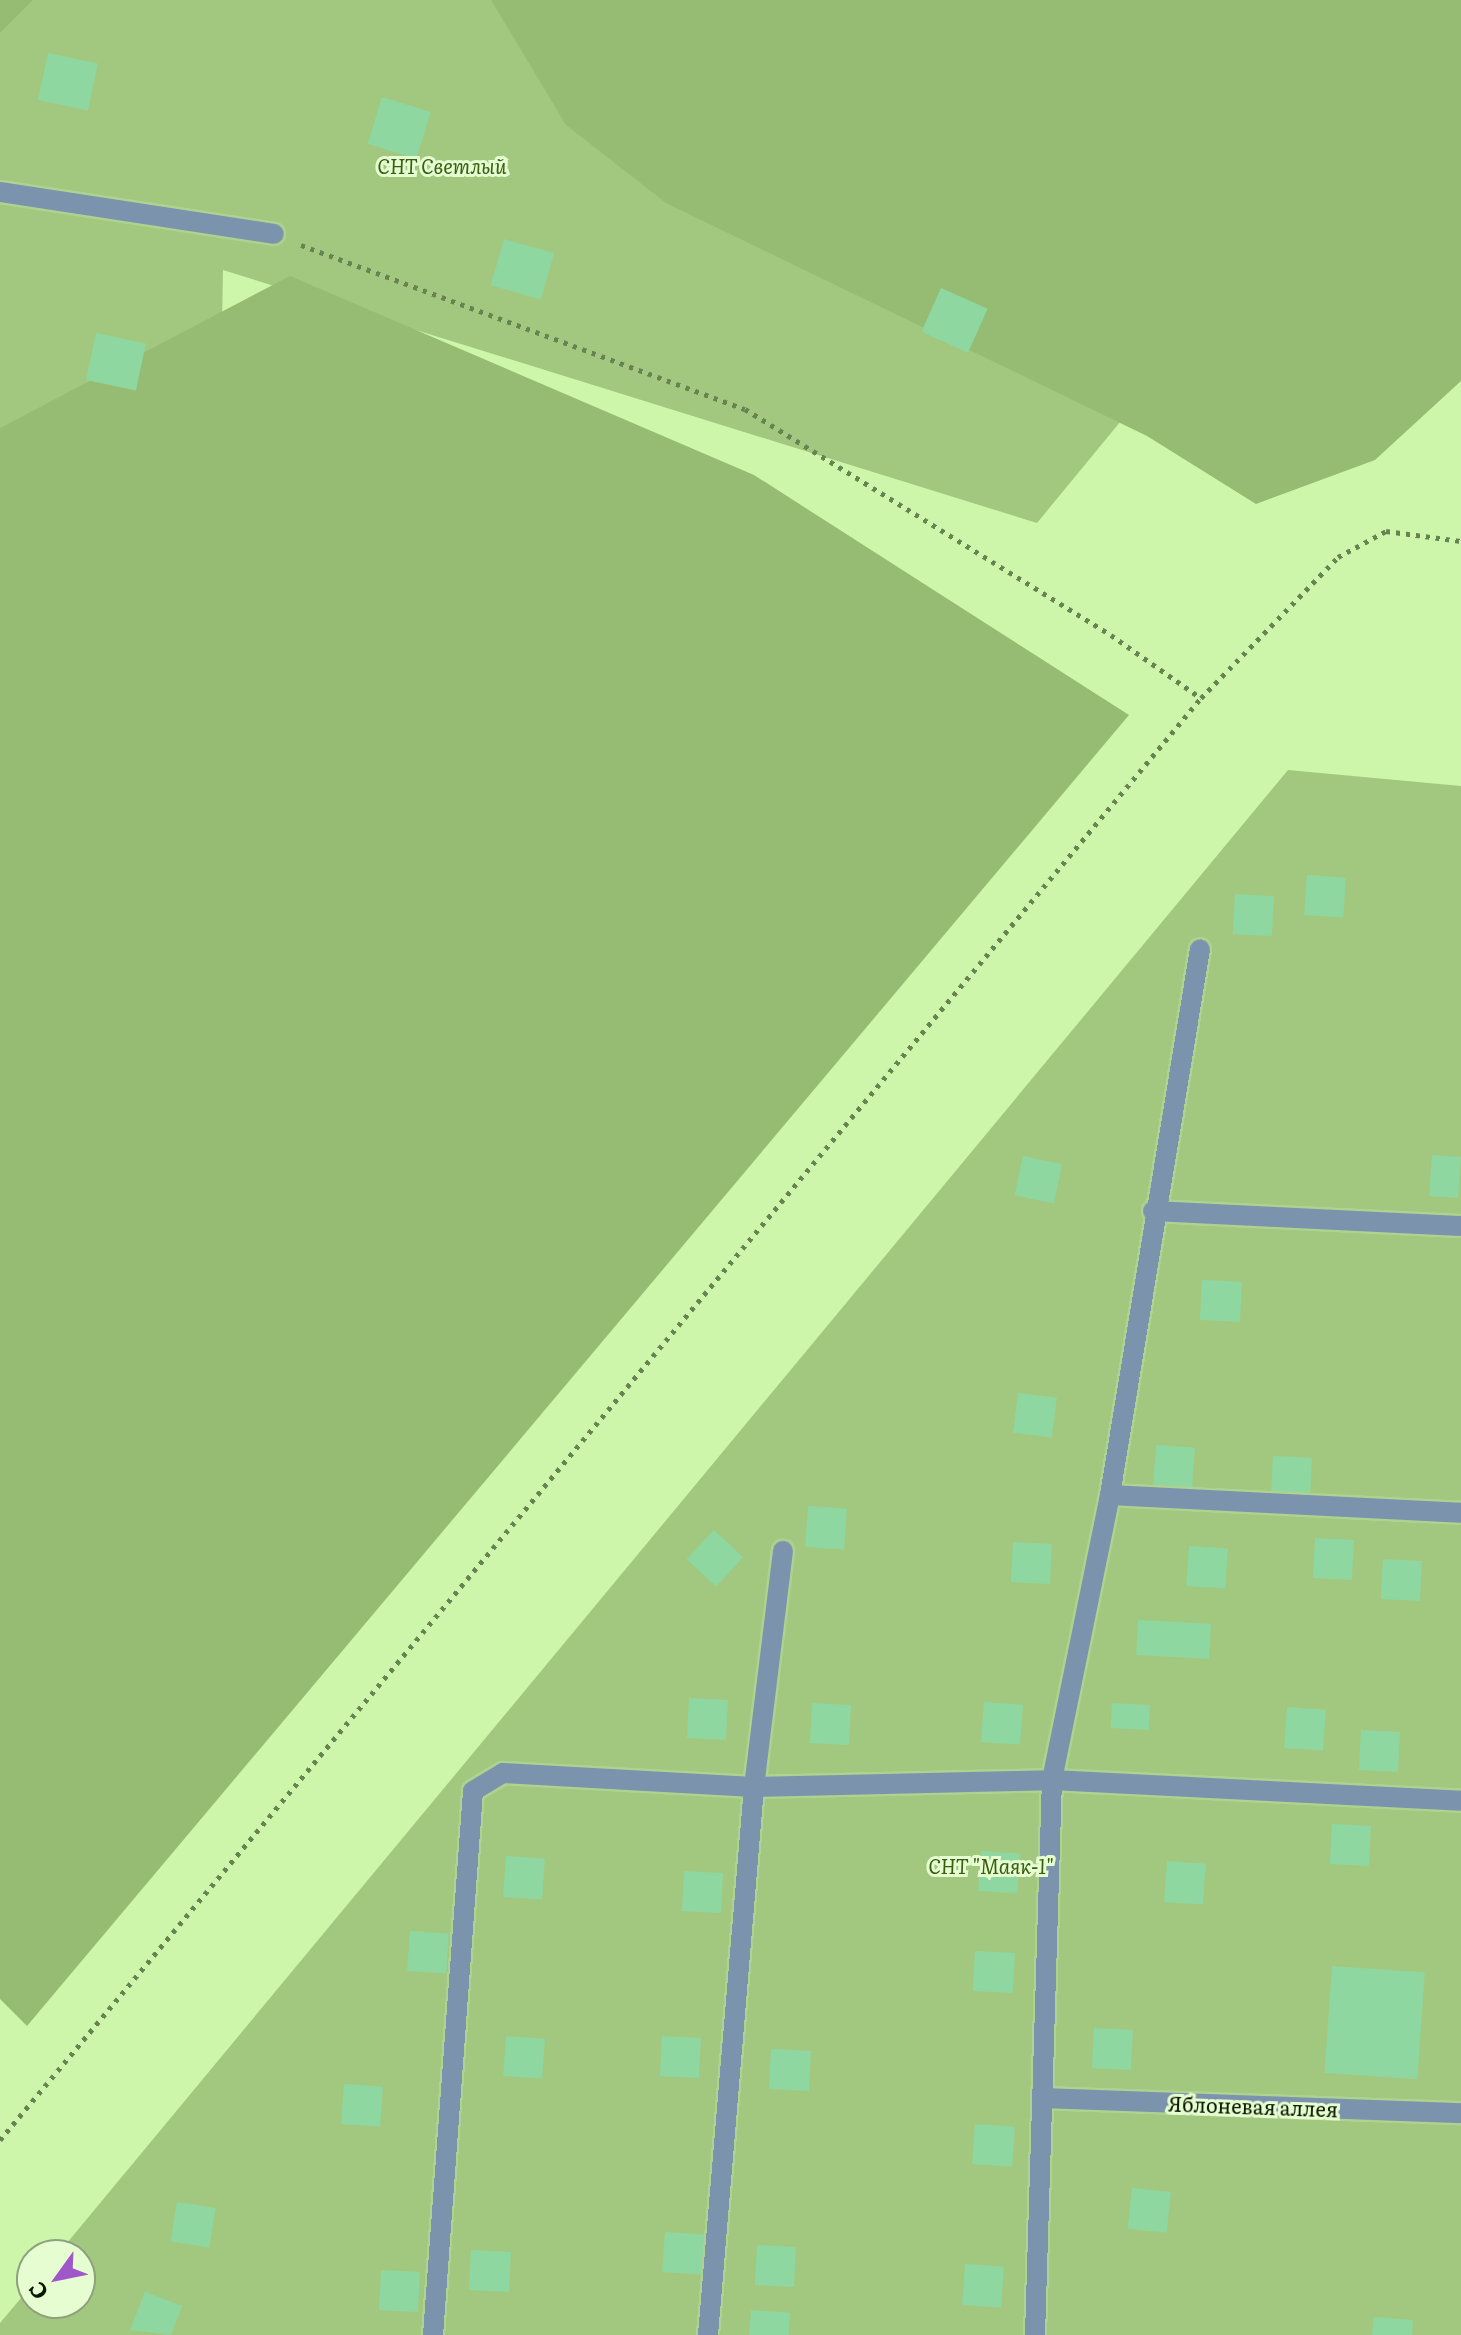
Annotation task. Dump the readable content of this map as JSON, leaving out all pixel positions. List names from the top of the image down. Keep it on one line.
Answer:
{"streets":{"lane":["Яблоневая аллея"]},"parks":["СНТ Светлый","СНТ \"Маяк-1\""],"north":"bottom left"}
